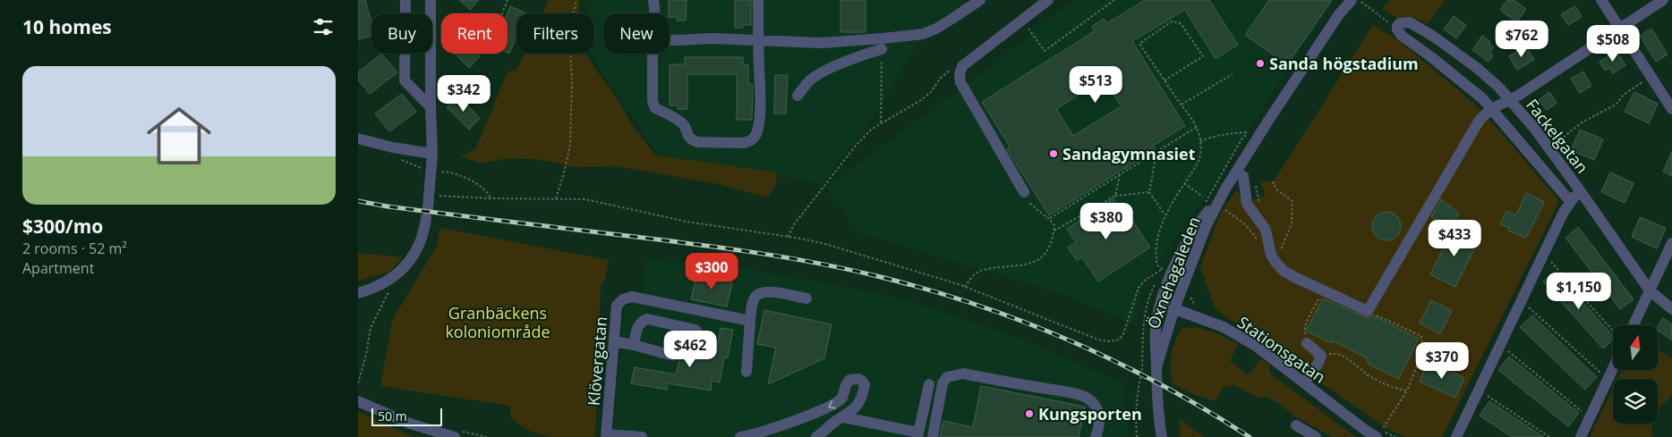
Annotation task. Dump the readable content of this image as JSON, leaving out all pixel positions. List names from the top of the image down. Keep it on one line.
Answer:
{"streets":{"street":["Fackelgatan","Öxnehagaleden","Stationsgatan","Klövergatan"]},"crossings":[["Öxnehagaleden","Stationsgatan"]],"parks":["Granbäckens koloniområde"],"places":["Sanda högstadium","Sandagymnasiet","Kungsporten"],"scale_bar":"50 m","north":"top","page":{"heading":"10 homes","chip":["Buy","Rent","Filters","New"],"price":["$762","$508","$513","$342","$380","$433","$300","$1,150","$462","$370"],"list":[{"name":"$300/mo","note":"2 rooms · 52 m² · Apartment"}],"scale":"50 m"}}
